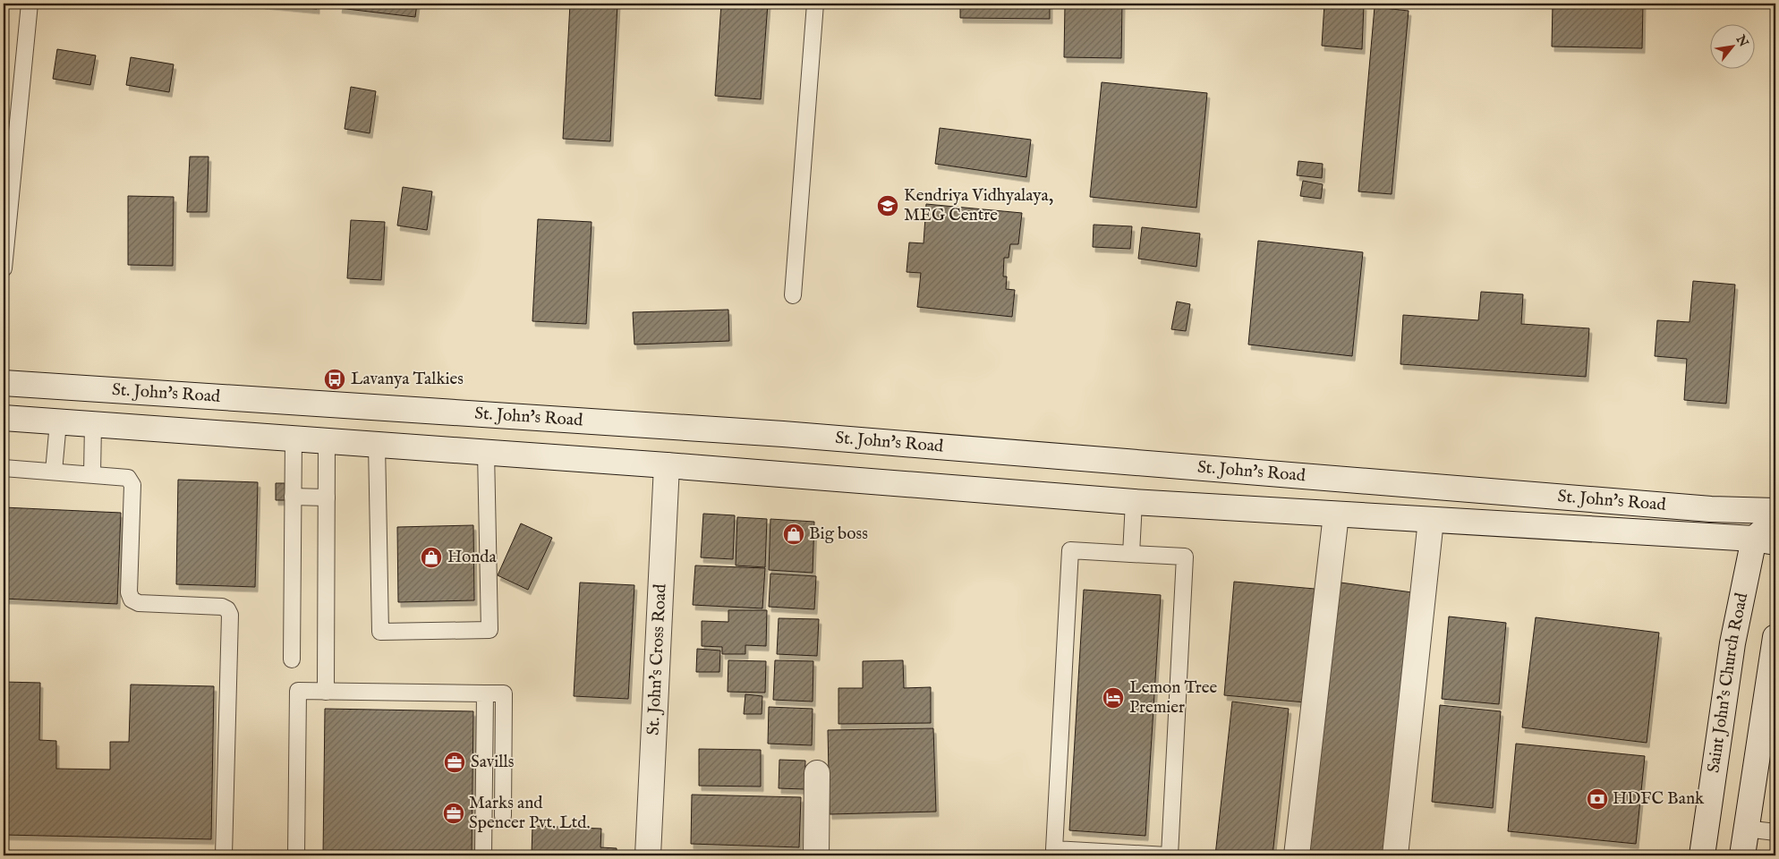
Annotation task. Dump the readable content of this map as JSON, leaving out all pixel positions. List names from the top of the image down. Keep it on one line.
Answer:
{"streets":{"main road":["St. John's Road","St. John's Cross Road","Saint John's Church Road"]},"crossings":[["St. John's Road","St. John's Cross Road"],["St. John's Road","Saint John's Church Road"]],"places":{"school or university":["Kendriya Vidhyalaya, MEG Centre"],"bus stop":["Lavanya Talkies"],"shop":["Big boss","Honda"],"hotel":["Lemon Tree Premier"],"office":["Savills","Marks and Spencer Pvt. Ltd."],"bank":["HDFC Bank"]},"north":"top right"}
